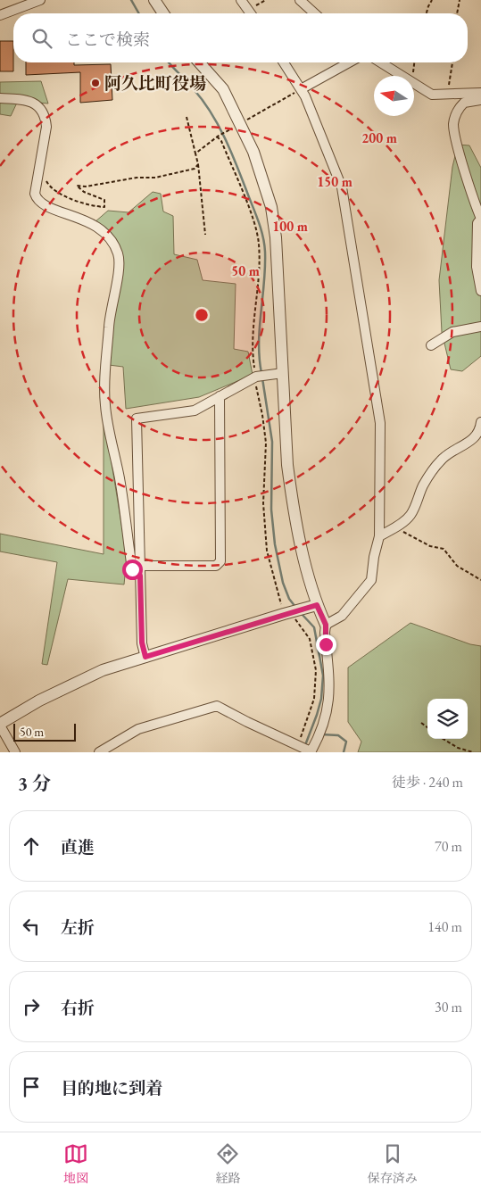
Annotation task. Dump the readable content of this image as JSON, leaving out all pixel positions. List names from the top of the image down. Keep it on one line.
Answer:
{"places":["阿久比町役場"],"scale_bar":"50 m","north":"left","page":{"search":"ここで検索","scale":"50 m","heading":["3 分","徒歩 · 240 m"],"list":[["直進","70 m"],["左折","140 m"],["右折","30 m"],"目的地に到着"],"nav":["地図","経路","保存済み"]},"rings":["200 m","150 m","100 m","50 m"]}
